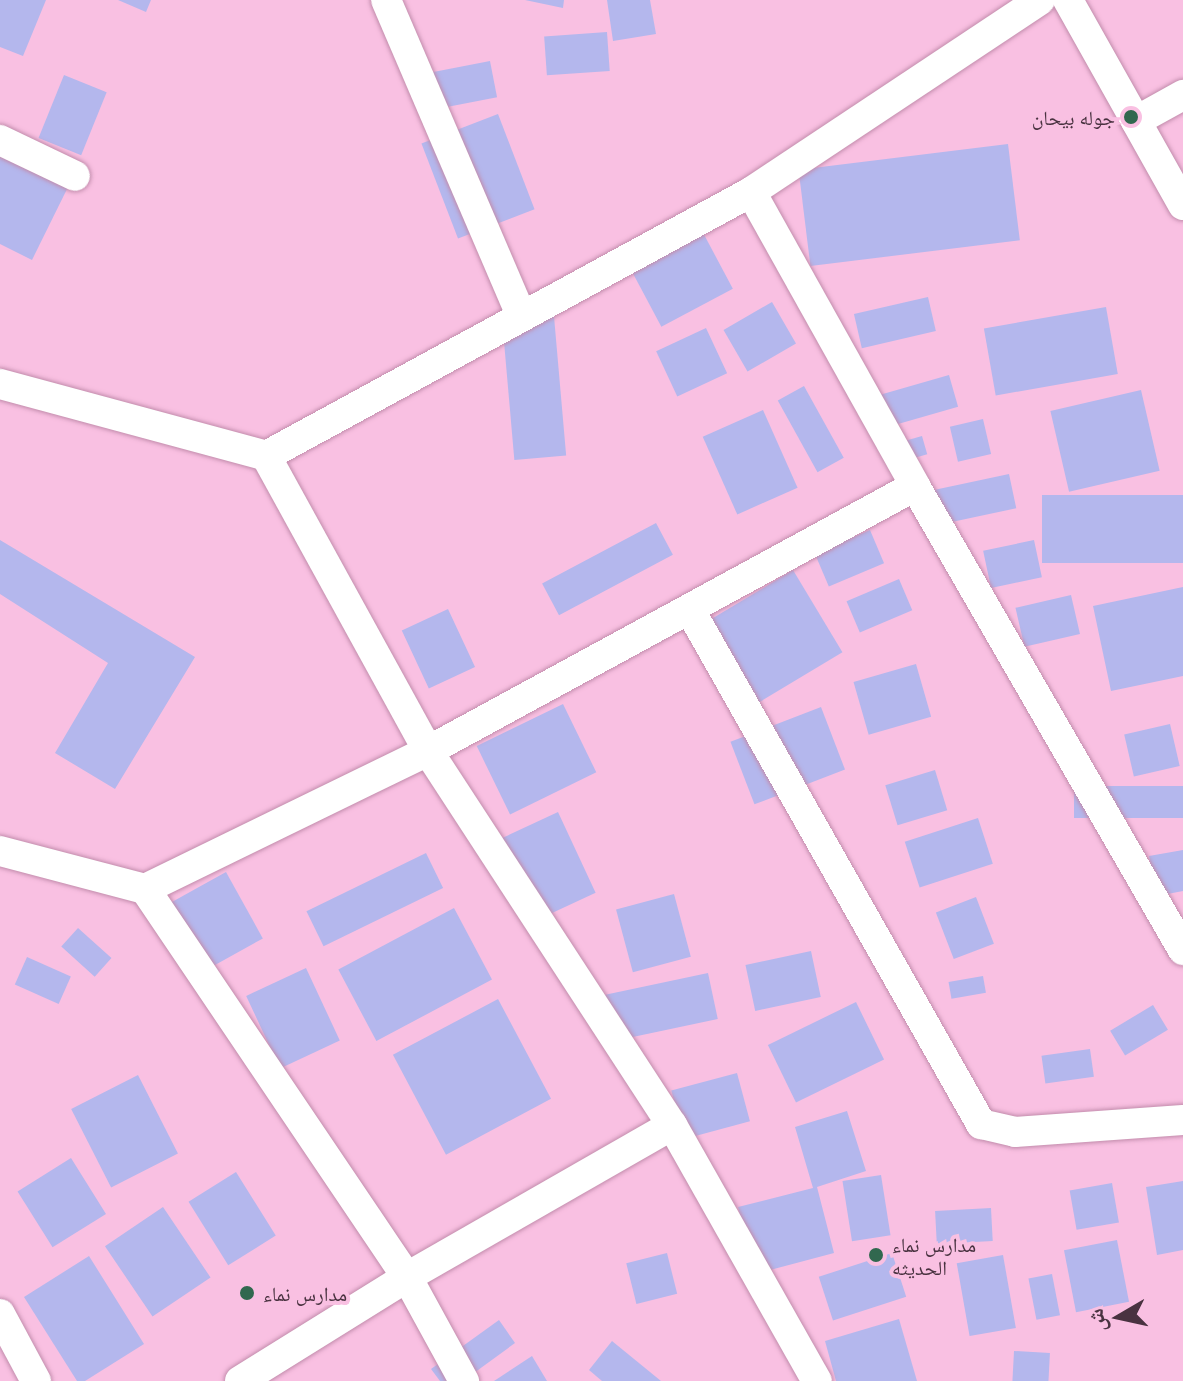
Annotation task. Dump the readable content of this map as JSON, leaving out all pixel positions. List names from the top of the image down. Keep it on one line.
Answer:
{"places":["جوله بيحان","مدارس نماء الحديثه","مدارس نماء"],"north":"left"}
